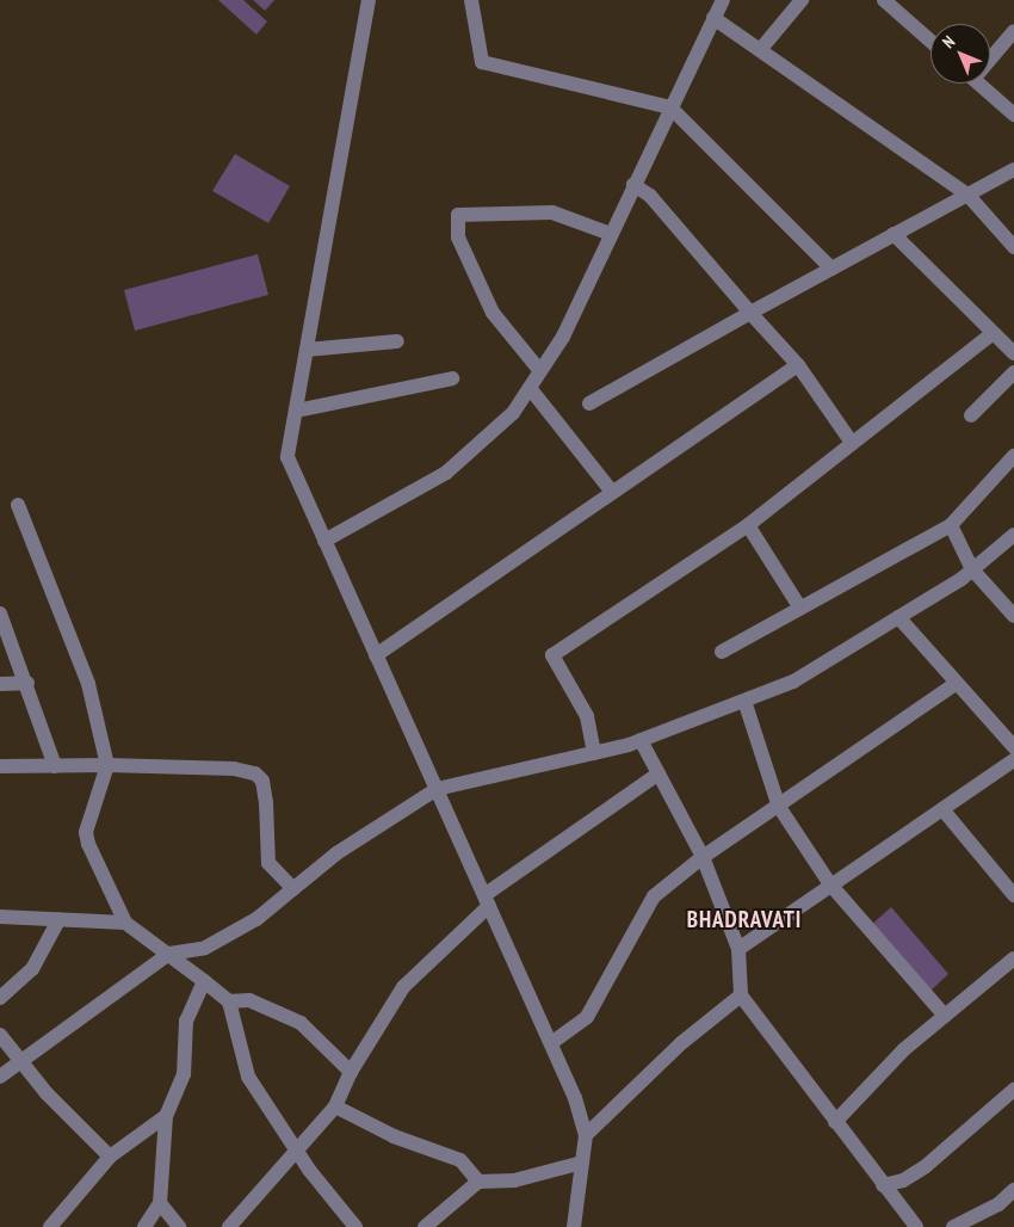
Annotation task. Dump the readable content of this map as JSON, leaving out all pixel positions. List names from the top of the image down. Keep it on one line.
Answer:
{"districts":["BHADRAVATI"],"north":"top left"}
